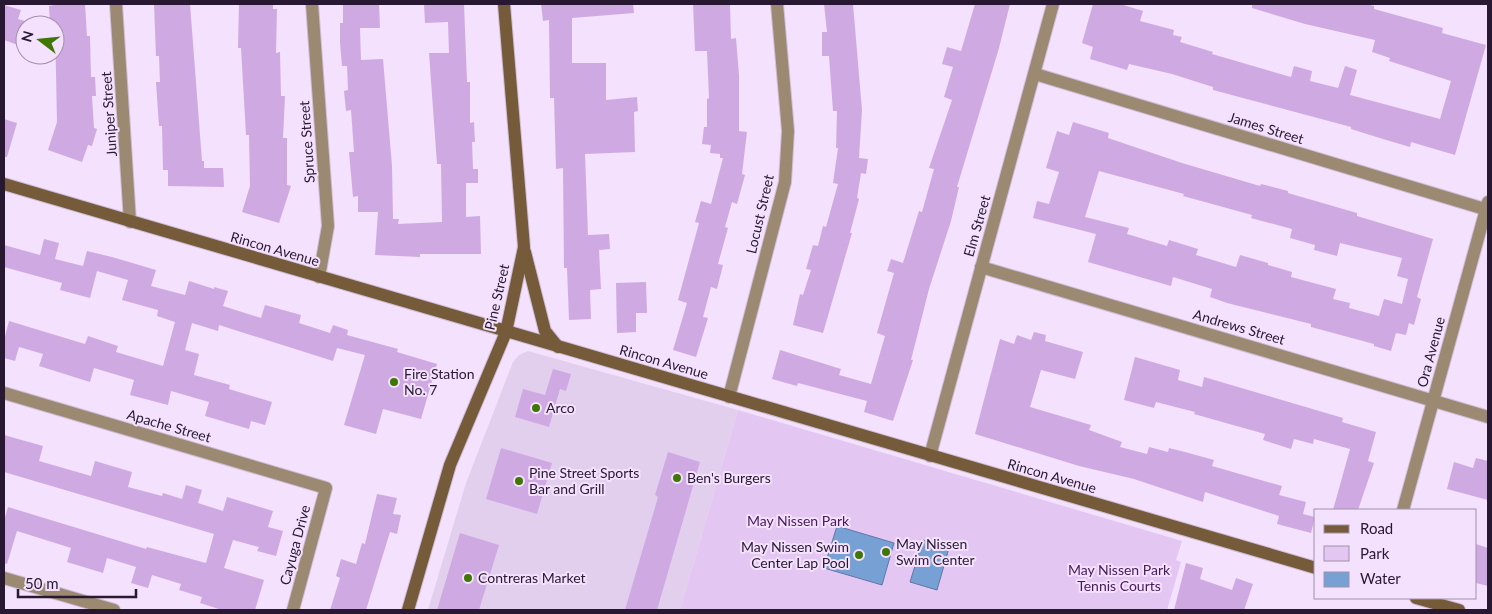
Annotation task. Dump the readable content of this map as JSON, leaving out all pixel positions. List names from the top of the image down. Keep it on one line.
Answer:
{"streets":{"street":["Juniper Street","James Street","Spruce Street","Locust Street","Elm Street","Rincon Avenue","Pine Street","Andrews Street","Ora Avenue","Apache Street","Cayuga Drive"]},"crossings":[["Juniper Street","Rincon Avenue"],["James Street","Elm Street"],["James Street","Ora Avenue"],["Spruce Street","Rincon Avenue"],["Locust Street","Rincon Avenue"],["Elm Street","Rincon Avenue"],["Elm Street","Andrews Street"],["Rincon Avenue","Pine Street"],["Andrews Street","Ora Avenue"],["Apache Street","Cayuga Drive"]],"parks":["May Nissen Park","May Nissen Park Tennis Courts"],"places":["Fire Station No. 7","Arco","Ben's Burgers","Pine Street Sports Bar and Grill","May Nissen Swim Center","May Nissen Swim Center Lap Pool","Contreras Market"],"legend":["Road","Park","Water"],"scale_bar":"50 m","north":"left"}
